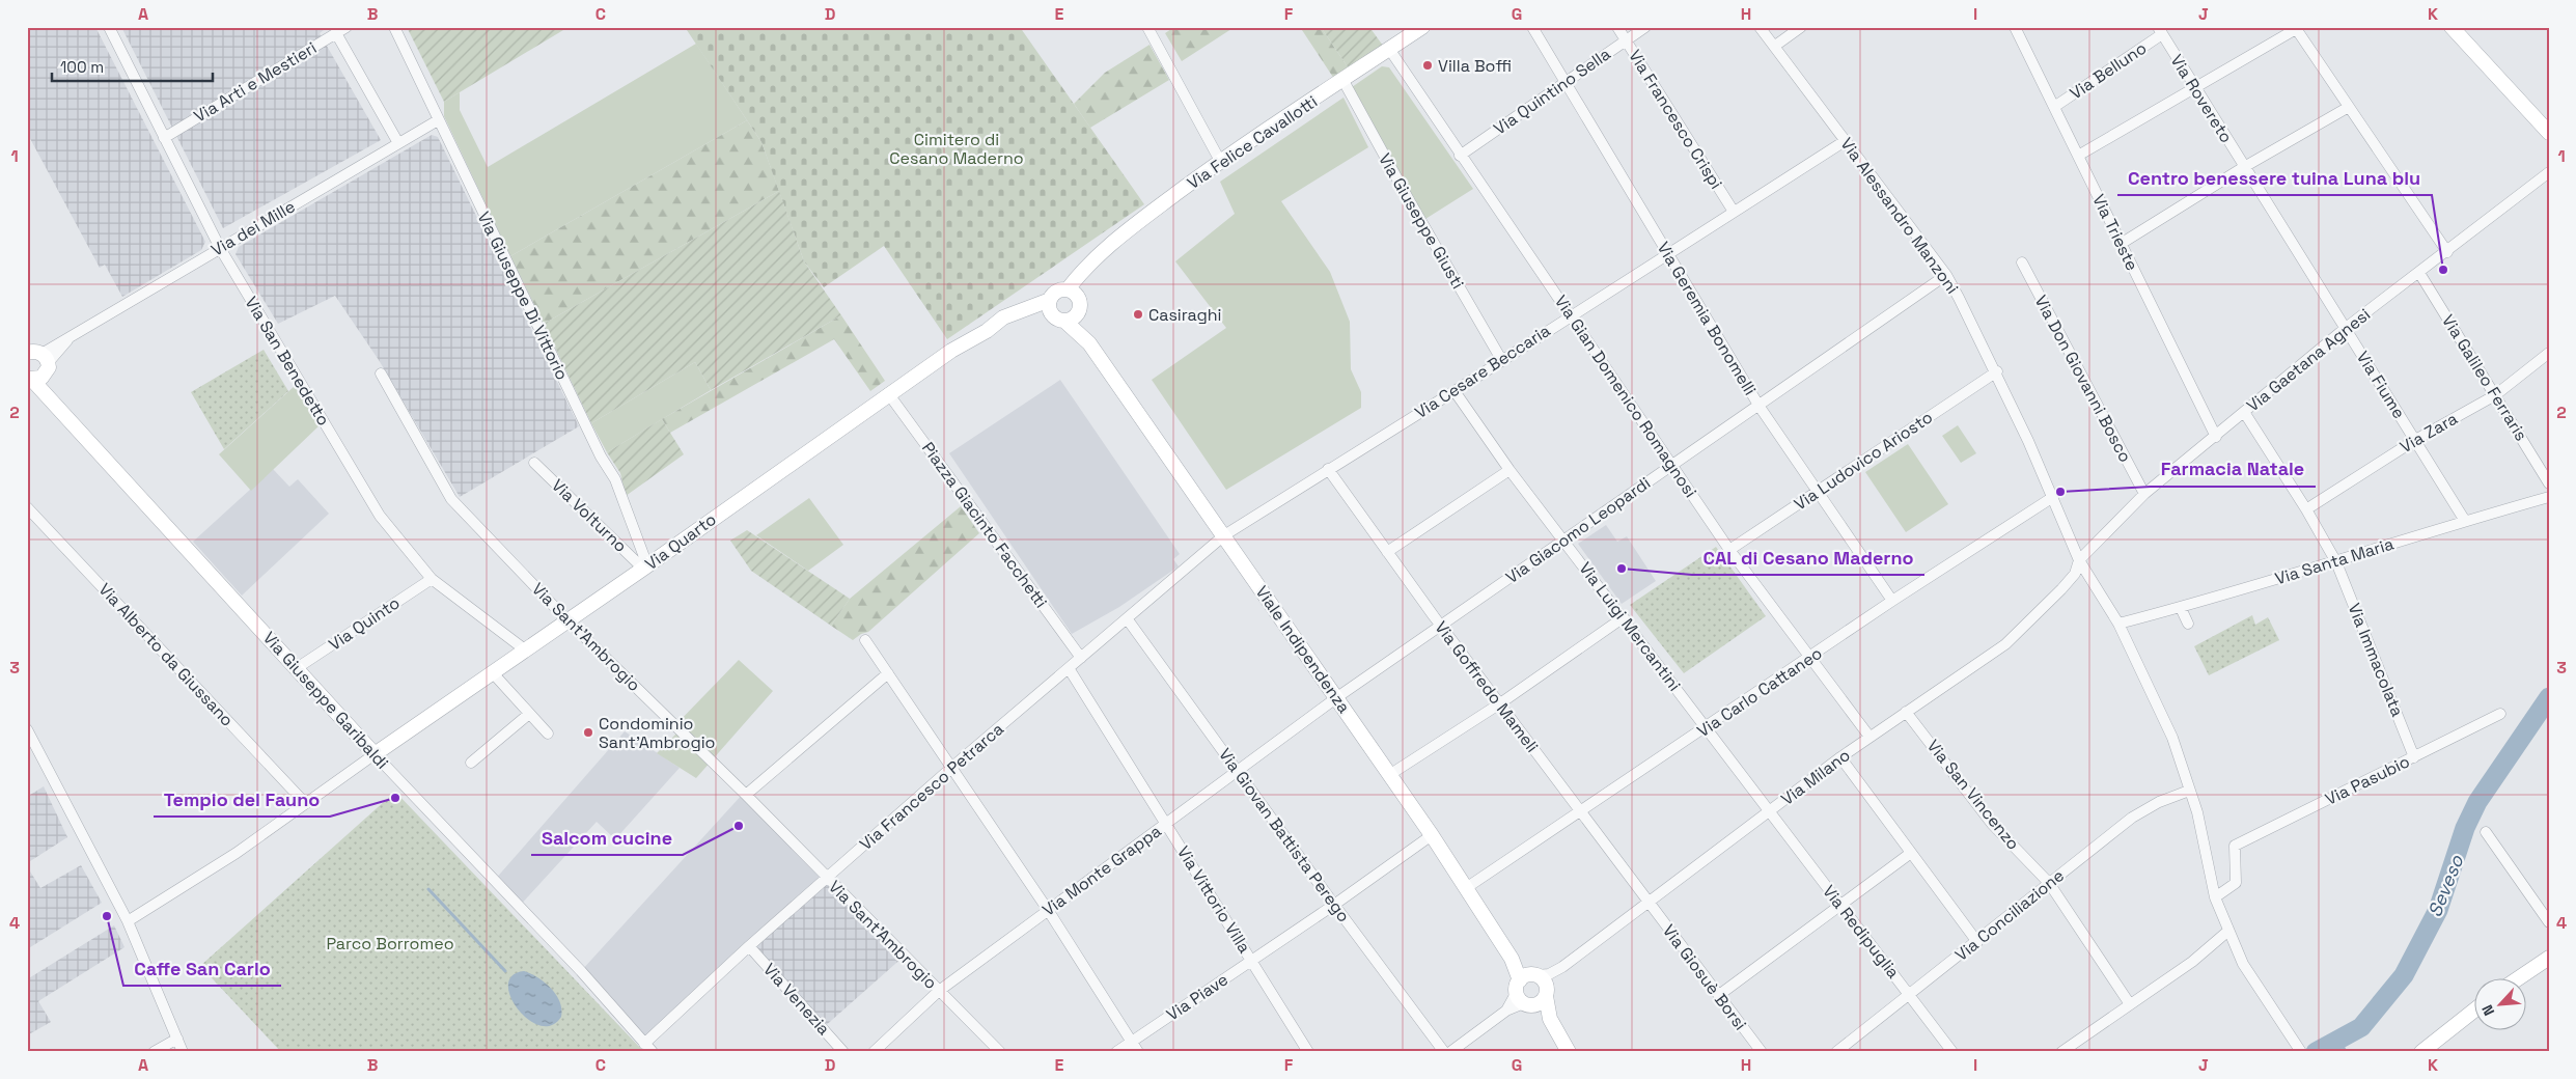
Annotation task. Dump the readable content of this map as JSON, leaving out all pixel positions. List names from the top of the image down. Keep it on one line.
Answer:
{"streets":{"street":["Via Belluno","Via Arti e Mestieri","Via Quintino Sella","Via Rovereto","Via Francesco Crispi","Via Felice Cavallotti","Via Alessandro Manzoni","Via Giuseppe Giusti","Via dei Mille","Via Trieste","Via Giuseppe Di Vittorio","Via Geremia Bonomelli","Via Gaetana Agnesi","Via San Benedetto","Via Cesare Beccaria","Via Galileo Ferraris","Via Don Giovanni Bosco","Via Fiume","Via Gian Domenico Romagnosi","Via Zara","Via Ludovico Ariosto","Via Volturno","Piazza Giacinto Facchetti","Via Giacomo Leopardi","Via Quarto","Via Santa Maria","Via Quinto","Via Luigi Mercantini","Via Sant'Ambrogio","Viale Indipendenza","Via Alberto da Giussano","Via Immacolata","Via Goffredo Mameli","Via Carlo Cattaneo","Via Giuseppe Garibaldi","Via Milano","Via Pasubio","Via Francesco Petrarca","Via San Vincenzo","Via Giovan Battista Perego","Via Monte Grappa","Via Vittorio Villa","Via Conciliazione","Via Redipuglia","Via Giosuè Borsi","Via Piave","Via Venezia"]},"crossings":[["Via Belluno","Via Rovereto"],["Via Belluno","Via Trieste"],["Via Arti e Mestieri","Via San Benedetto"],["Via Quintino Sella","Via Francesco Crispi"],["Via Quintino Sella","Via Geremia Bonomelli"],["Via Quintino Sella","Via Gian Domenico Romagnosi"],["Via Rovereto","Via Gaetana Agnesi"],["Via Rovereto","Via Fiume"],["Via Francesco Crispi","Via Cesare Beccaria"],["Via Felice Cavallotti","Via Giuseppe Giusti"],["Via Felice Cavallotti","Via Gian Domenico Romagnosi"],["Via Felice Cavallotti","Via Quarto"],["Via Felice Cavallotti","Viale Indipendenza"],["Via Alessandro Manzoni","Via Gaetana Agnesi"],["Via Alessandro Manzoni","Via Cesare Beccaria"],["Via Alessandro Manzoni","Via Ludovico Ariosto"],["Via Alessandro Manzoni","Via Giacomo Leopardi"],["Via Alessandro Manzoni","Via Santa Maria"],["Via Alessandro Manzoni","Via Carlo Cattaneo"],["Via Alessandro Manzoni","Via Milano"],["Via Alessandro Manzoni","Via Pasubio"],["Via Alessandro Manzoni","Via Conciliazione"],["Via Giuseppe Giusti","Via Cesare Beccaria"],["Via dei Mille","Via Giuseppe Di Vittorio"],["Via dei Mille","Via San Benedetto"],["Via dei Mille","Via Giuseppe Garibaldi"],["Via Trieste","Via Gaetana Agnesi"],["Via Giuseppe Di Vittorio","Via Volturno"],["Via Giuseppe Di Vittorio","Via Quarto"],["Via Geremia Bonomelli","Via Cesare Beccaria"],["Via Geremia Bonomelli","Via Ludovico Ariosto"],["Via Geremia Bonomelli","Via Giacomo Leopardi"],["Via Geremia Bonomelli","Via Carlo Cattaneo"],["Via Gaetana Agnesi","Via Galileo Ferraris"],["Via Gaetana Agnesi","Via Don Giovanni Bosco"],["Via Gaetana Agnesi","Via Fiume"],["Via Gaetana Agnesi","Via Immacolata"],["Via Gaetana Agnesi","Via Milano"],["Via San Benedetto","Via Quarto"],["Via San Benedetto","Via Quinto"],["Via Cesare Beccaria","Via Gian Domenico Romagnosi"],["Via Cesare Beccaria","Via Luigi Mercantini"],["Via Cesare Beccaria","Viale Indipendenza"],["Via Cesare Beccaria","Via Goffredo Mameli"],["Via Cesare Beccaria","Via Francesco Petrarca"],["Via Galileo Ferraris","Via Zara"],["Via Fiume","Via Zara"],["Via Fiume","Via Santa Maria"],["Via Gian Domenico Romagnosi","Via Ludovico Ariosto"],["Via Gian Domenico Romagnosi","Via Giacomo Leopardi"],["Via Gian Domenico Romagnosi","Via Carlo Cattaneo"],["Via Gian Domenico Romagnosi","Via Milano"],["Via Zara","Via Immacolata"],["Via Volturno","Via Quarto"],["Piazza Giacinto Facchetti","Via Quarto"],["Piazza Giacinto Facchetti","Via Francesco Petrarca"],["Via Giacomo Leopardi","Via Luigi Mercantini"],["Via Giacomo Leopardi","Viale Indipendenza"],["Via Giacomo Leopardi","Via Goffredo Mameli"],["Via Giacomo Leopardi","Via Monte Grappa"],["Via Quarto","Via Sant'Ambrogio"],["Via Quarto","Viale Indipendenza"],["Via Quarto","Via Giuseppe Garibaldi"],["Via Santa Maria","Via Immacolata"],["Via Quinto","Via Giuseppe Garibaldi"],["Via Luigi Mercantini","Via Carlo Cattaneo"],["Via Luigi Mercantini","Via Milano"],["Via Luigi Mercantini","Via Redipuglia"],["Via Sant'Ambrogio","Via Francesco Petrarca"],["Via Sant'Ambrogio","Via Monte Grappa"],["Viale Indipendenza","Via Carlo Cattaneo"],["Viale Indipendenza","Via Milano"],["Viale Indipendenza","Via Francesco Petrarca"],["Viale Indipendenza","Via Monte Grappa"],["Viale Indipendenza","Via Piave"],["Via Immacolata","Via Pasubio"],["Via Goffredo Mameli","Via Carlo Cattaneo"],["Via Goffredo Mameli","Via Milano"],["Via Goffredo Mameli","Via Giosuè Borsi"],["Via Giuseppe Garibaldi","Via Francesco Petrarca"],["Via Milano","Via San Vincenzo"],["Via Milano","Via Redipuglia"],["Via Milano","Via Giosuè Borsi"],["Via Francesco Petrarca","Via Giovan Battista Perego"],["Via Francesco Petrarca","Via Vittorio Villa"],["Via Francesco Petrarca","Via Venezia"],["Via San Vincenzo","Via Conciliazione"],["Via Giovan Battista Perego","Via Monte Grappa"],["Via Giovan Battista Perego","Via Piave"],["Via Monte Grappa","Via Vittorio Villa"],["Via Vittorio Villa","Via Piave"],["Via Conciliazione","Via Redipuglia"]],"water":["Seveso"],"parks":["Cimitero di Cesano Maderno","Parco Borromeo"],"places":["Villa Boffi","Centro benessere tuina Luna blu","Casiraghi","Farmacia Natale","CAL di Cesano Maderno","Condominio Sant'Ambrogio","Tempio del Fauno","Salcom cucine","Caffe San Carlo"],"scale_bar":"100 m","north":"bottom left","grid":{"columns":["A","B","C","D","E","F","G","H","I","J","K"],"rows":["1","2","3","4"]}}
